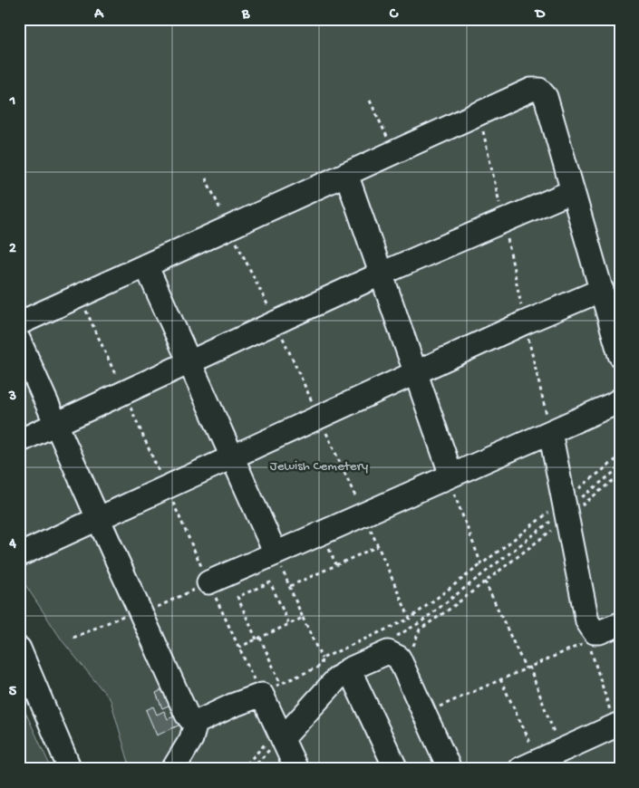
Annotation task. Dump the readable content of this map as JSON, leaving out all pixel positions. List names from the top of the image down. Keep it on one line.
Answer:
{"parks":["Jewish Cemetery"],"grid":{"columns":["A","B","C","D"],"rows":["1","2","3","4","5"]}}
